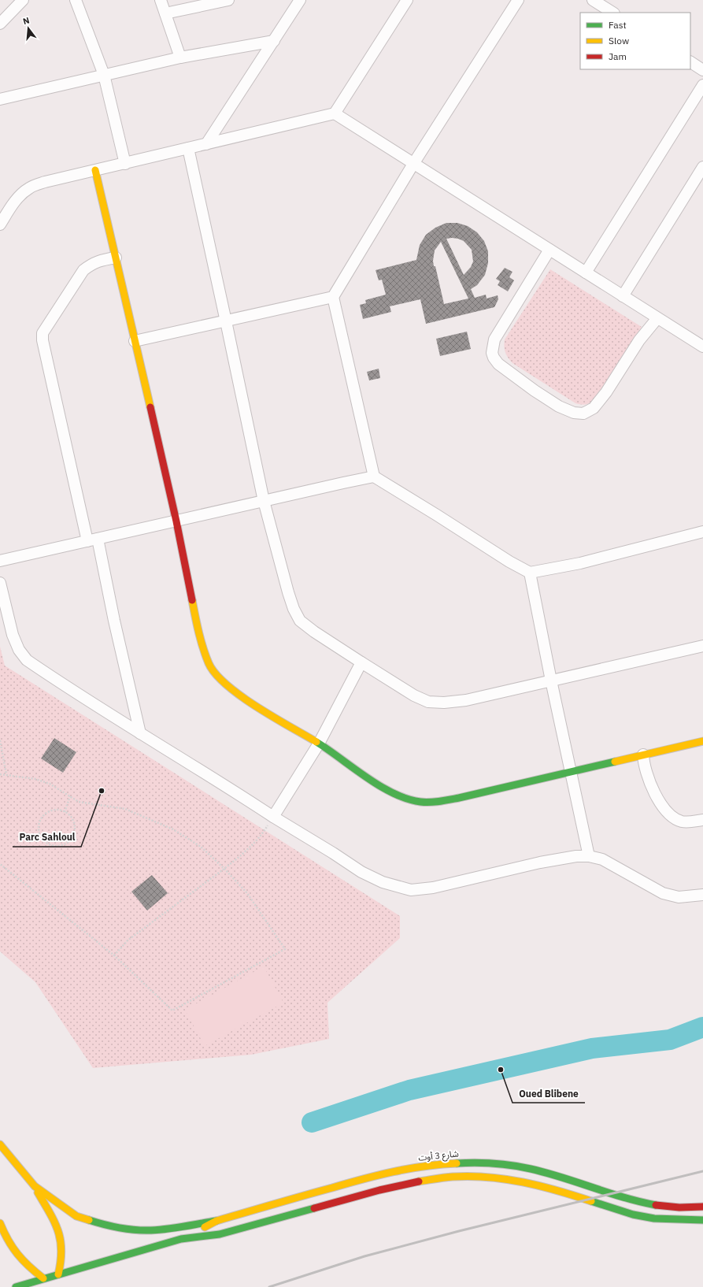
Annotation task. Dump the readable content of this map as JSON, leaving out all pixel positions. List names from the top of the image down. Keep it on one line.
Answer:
{"streets":{"main road":["شارع 3 أوت"]},"places":["Parc Sahloul","Oued Blibene"],"legend":["Fast","Slow","Jam"],"north":"top"}
